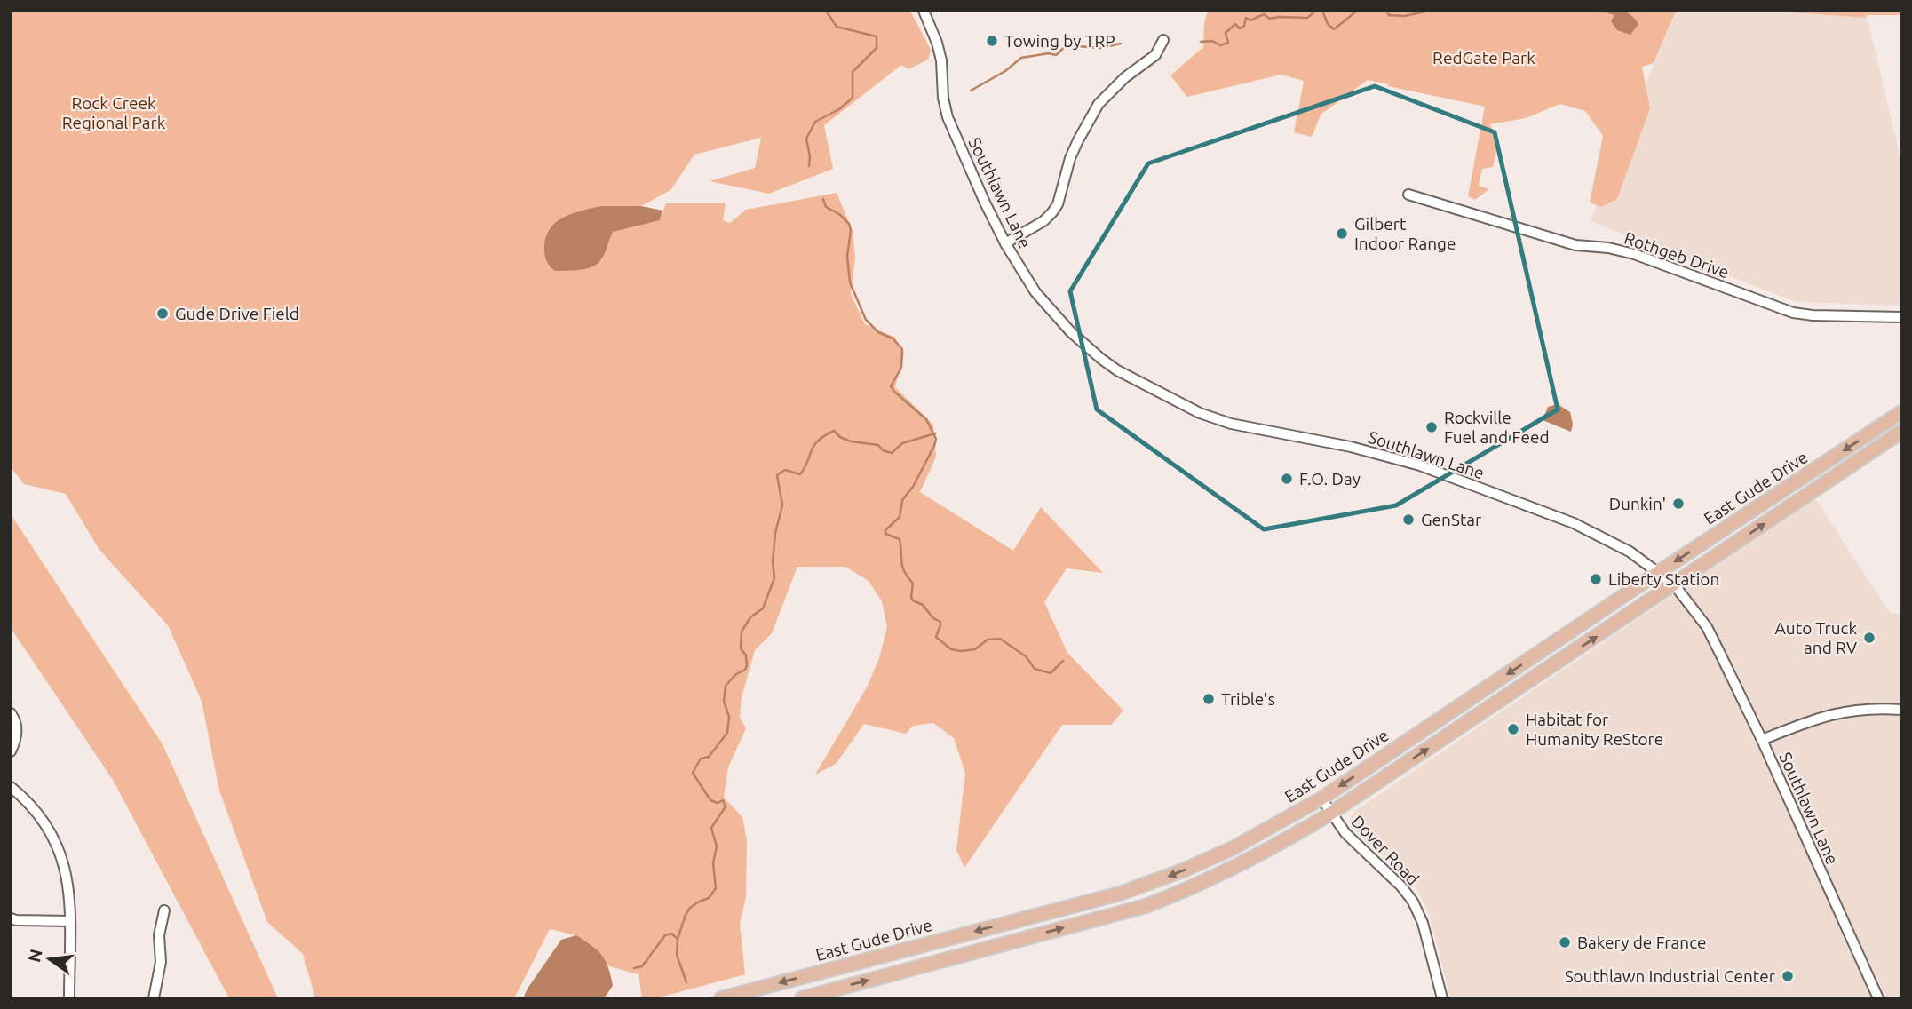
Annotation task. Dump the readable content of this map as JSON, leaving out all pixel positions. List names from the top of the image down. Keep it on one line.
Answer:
{"streets":{"main road":["East Gude Drive"],"street":["Southlawn Lane","Rothgeb Drive","Dover Road"]},"crossings":[["Southlawn Lane","East Gude Drive"],["East Gude Drive","Dover Road"]],"parks":["RedGate Park","Rock Creek Regional Park"],"places":["Towing by TRP","Gilbert Indoor Range","Gude Drive Field","Rockville Fuel and Feed","F.O. Day","Dunkin'","GenStar","Liberty Station","Auto Truck and RV","Trible's","Habitat for Humanity ReStore","Bakery de France","Southlawn Industrial Center"],"north":"left"}
